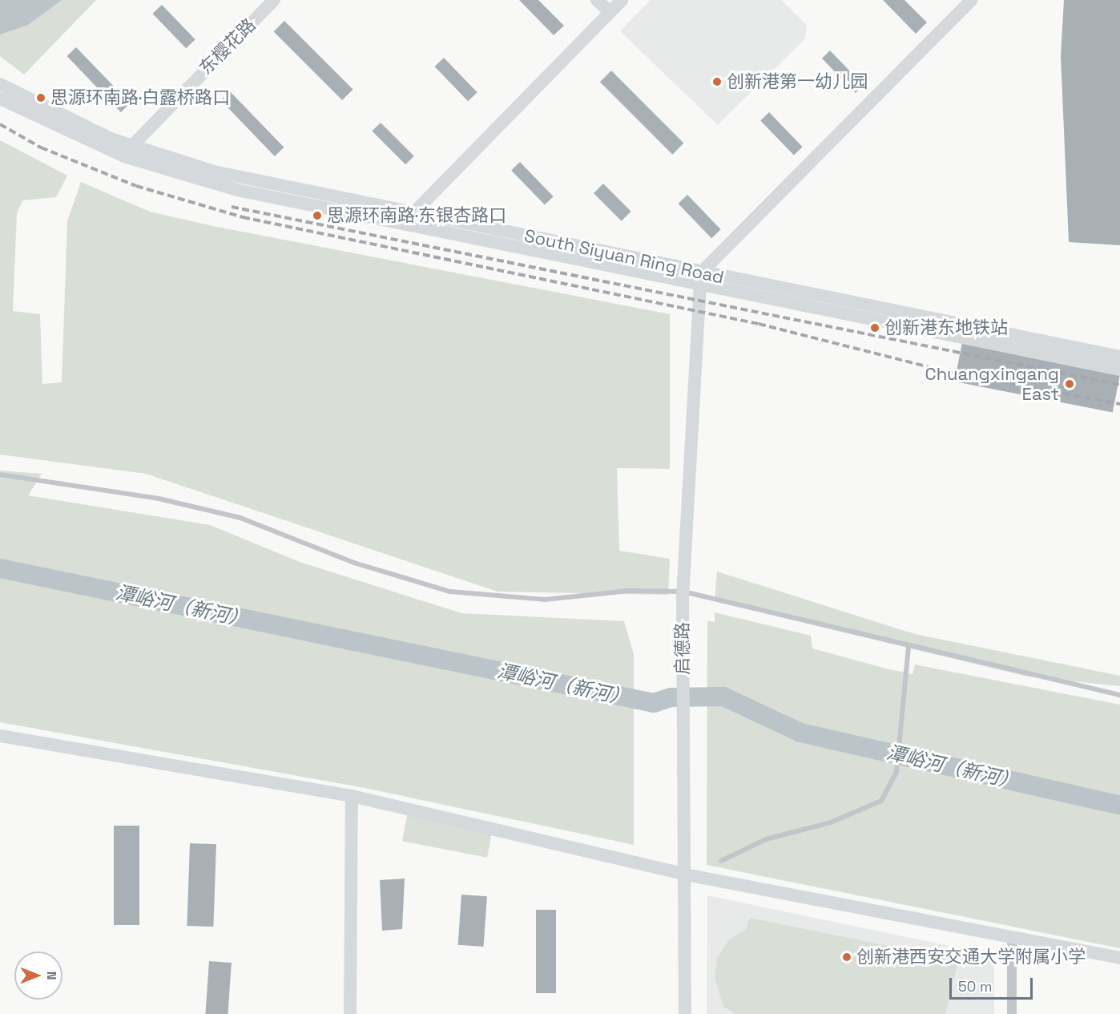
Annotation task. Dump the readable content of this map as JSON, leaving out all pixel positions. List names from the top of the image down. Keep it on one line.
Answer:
{"streets":{"street":["东樱花路","South Siyuan Ring Road","启德路"]},"crossings":[["东樱花路","South Siyuan Ring Road"],["South Siyuan Ring Road","启德路"]],"water":["潭峪河（新河）"],"places":["创新港第一幼儿园","思源环南路·白露桥路口","思源环南路·东银杏路口","创新港东地铁站","Chuangxingang East","创新港西安交通大学附属小学"],"scale_bar":"50 m","north":"right"}
